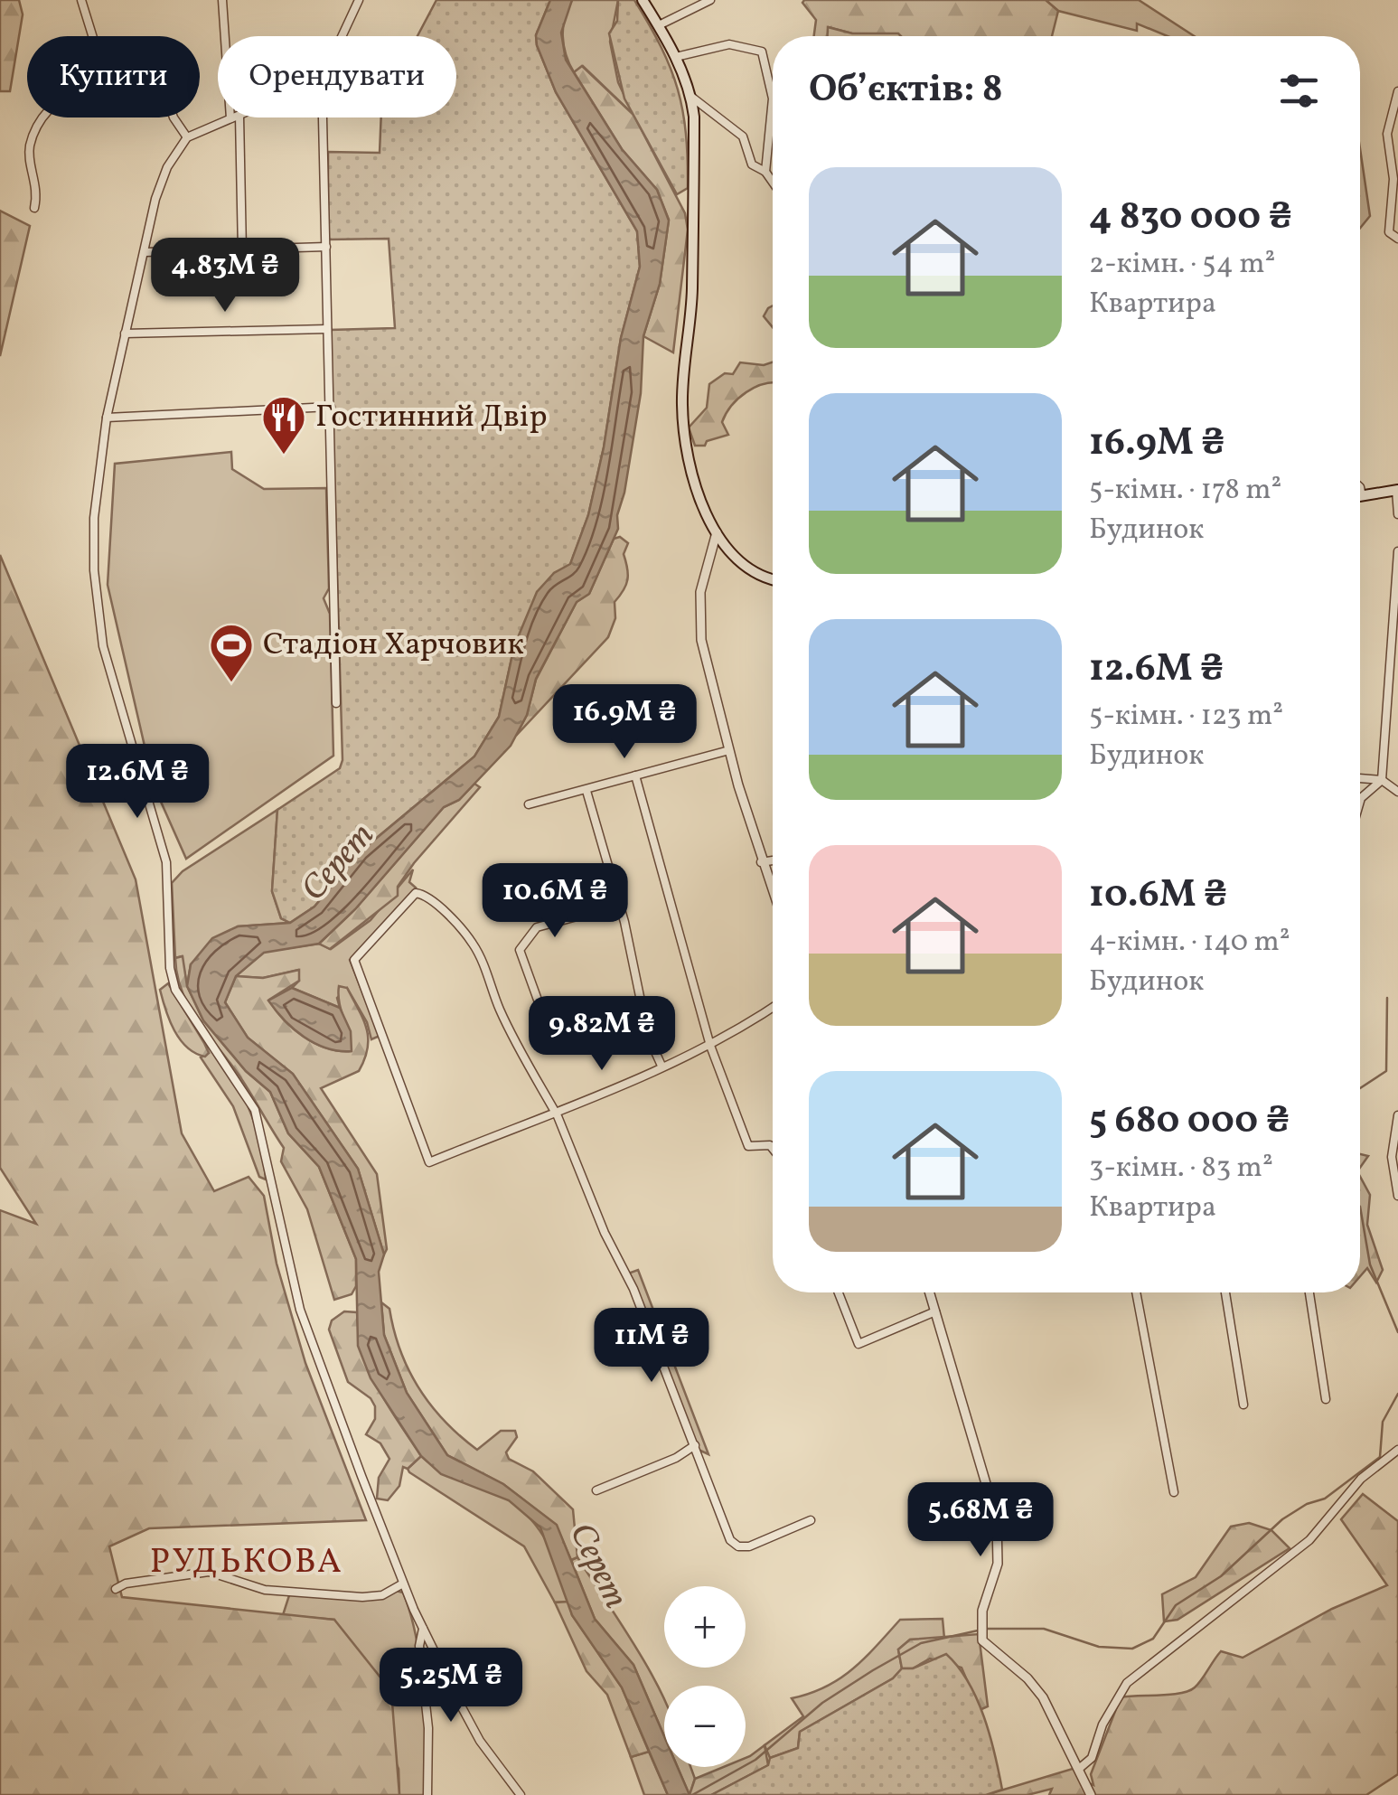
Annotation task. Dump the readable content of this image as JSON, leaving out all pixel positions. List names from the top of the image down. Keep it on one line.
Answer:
{"districts":["РУДЬКОВА"],"water":["Серет"],"places":{"restaurant":["Гостинний Двір"],"sports":["Стадіон Харчовик"]},"page":{"chip":["Купити","Орендувати"],"heading":"Об’єктів: 8","list":[{"name":"4 830 000 ₴","note":"2-кімн. · 54 m² · Квартира"},{"name":"16.9M ₴","note":"5-кімн. · 178 m² · Будинок"},{"name":"12.6M ₴","note":"5-кімн. · 123 m² · Будинок"},{"name":"10.6M ₴","note":"4-кімн. · 140 m² · Будинок"},{"name":"5 680 000 ₴","note":"3-кімн. · 83 m² · Квартира"}],"price":["4.83M ₴","16.9M ₴","12.6M ₴","10.6M ₴","9.82M ₴","11M ₴","5.68M ₴","5.25M ₴"],"map_buttons":["+","−"]}}
